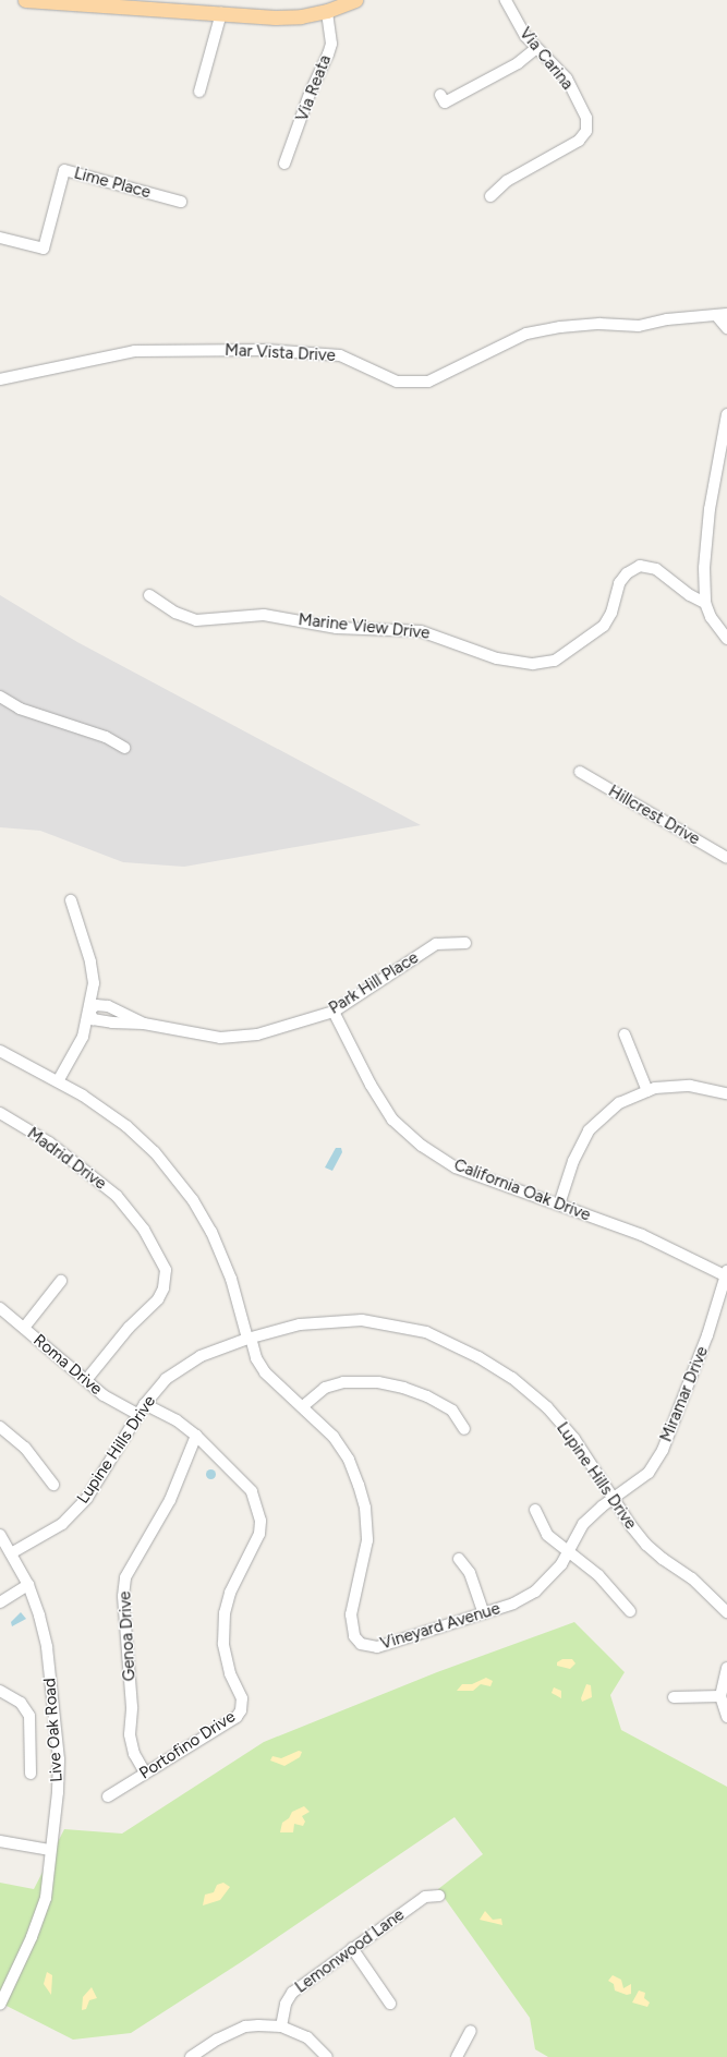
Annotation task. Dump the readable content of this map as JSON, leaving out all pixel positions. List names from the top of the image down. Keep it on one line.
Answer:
{"streets":{"street":["Via Carina","Via Reata","Lime Place","Mar Vista Drive","Marine View Drive","Hillcrest Drive","Park Hill Place","Madrid Drive","California Oak Drive","Roma Drive","Miramar Drive","Lupine Hills Drive","Vineyard Avenue","Genoa Drive","Live Oak Road","Portofino Drive","Lemonwood Lane"]},"crossings":[["Park Hill Place","California Oak Drive"],["Madrid Drive","Roma Drive"],["California Oak Drive","Miramar Drive"],["Roma Drive","Lupine Hills Drive"],["Miramar Drive","Lupine Hills Drive"],["Miramar Drive","Vineyard Avenue"],["Lupine Hills Drive","Vineyard Avenue"],["Lupine Hills Drive","Live Oak Road"],["Lupine Hills Drive","Portofino Drive"],["Genoa Drive","Portofino Drive"]]}
